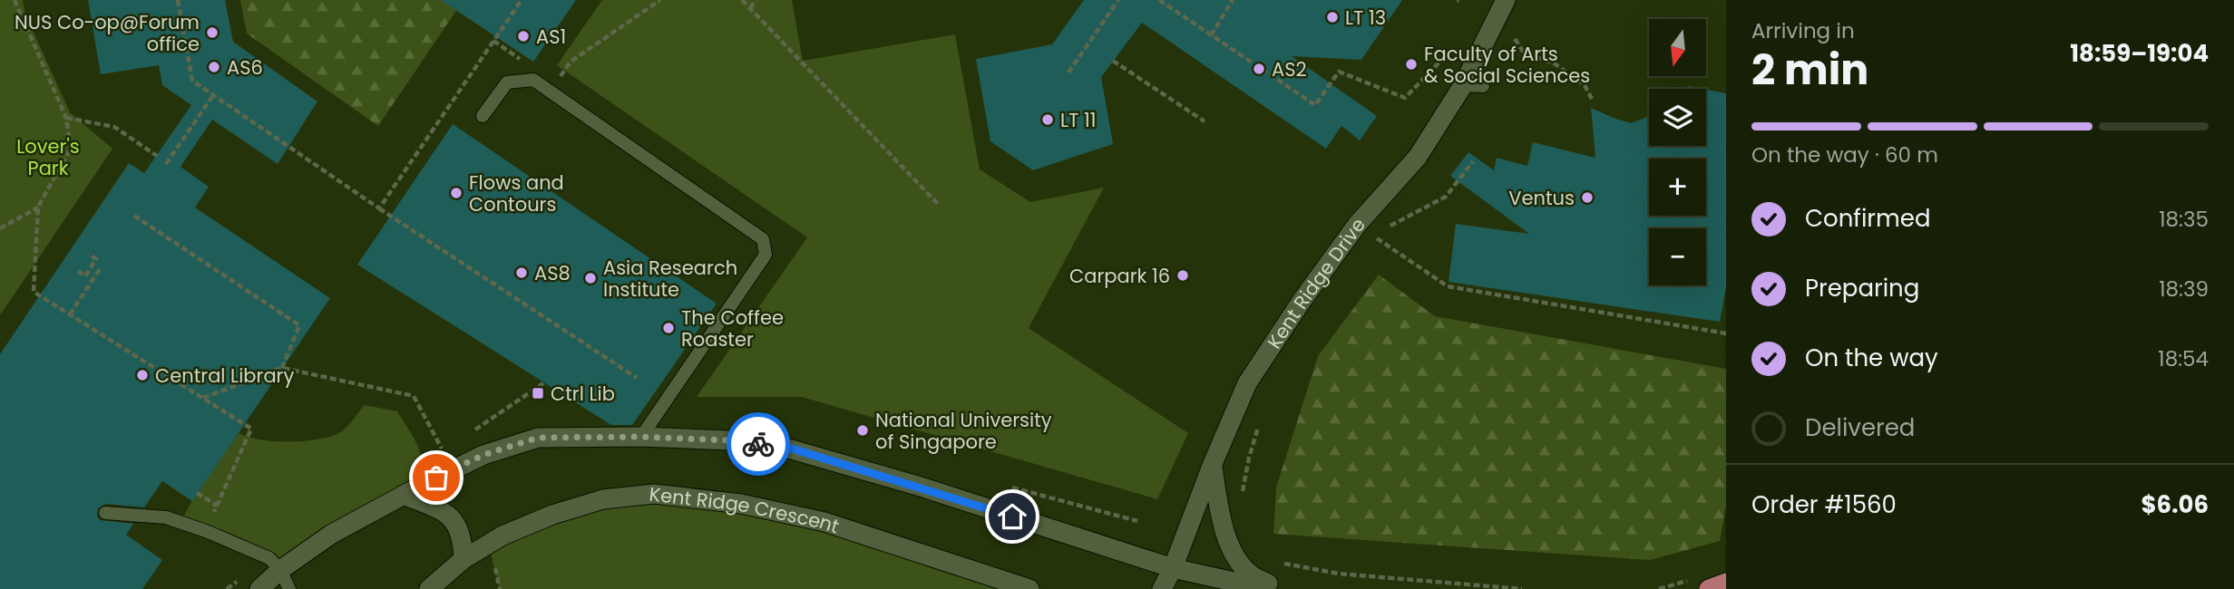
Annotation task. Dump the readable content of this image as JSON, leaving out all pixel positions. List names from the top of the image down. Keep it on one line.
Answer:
{"streets":{"street":["Kent Ridge Drive","Kent Ridge Crescent"]},"parks":["Lover's Park"],"places":{"other":["LT 13","NUS Co-op@Forum office","AS1","Faculty of Arts & Social Sciences","AS6","AS2","LT 11","Flows and Contours","Ventus","AS8","Carpark 16","Asia Research Institute","The Coffee Roaster","Central Library","National University of Singapore"],"transit":["Ctrl Lib"]},"north":"bottom","page":{"heading":["2 min","Arriving in","18:59–19:04"],"panel":["Order #1560","$6.06"],"map_buttons":["+","−"],"bar":"On the way · 60 m","list":[["Confirmed","18:35"],["Preparing","18:39"],["On the way","18:54"],"Delivered"]}}
